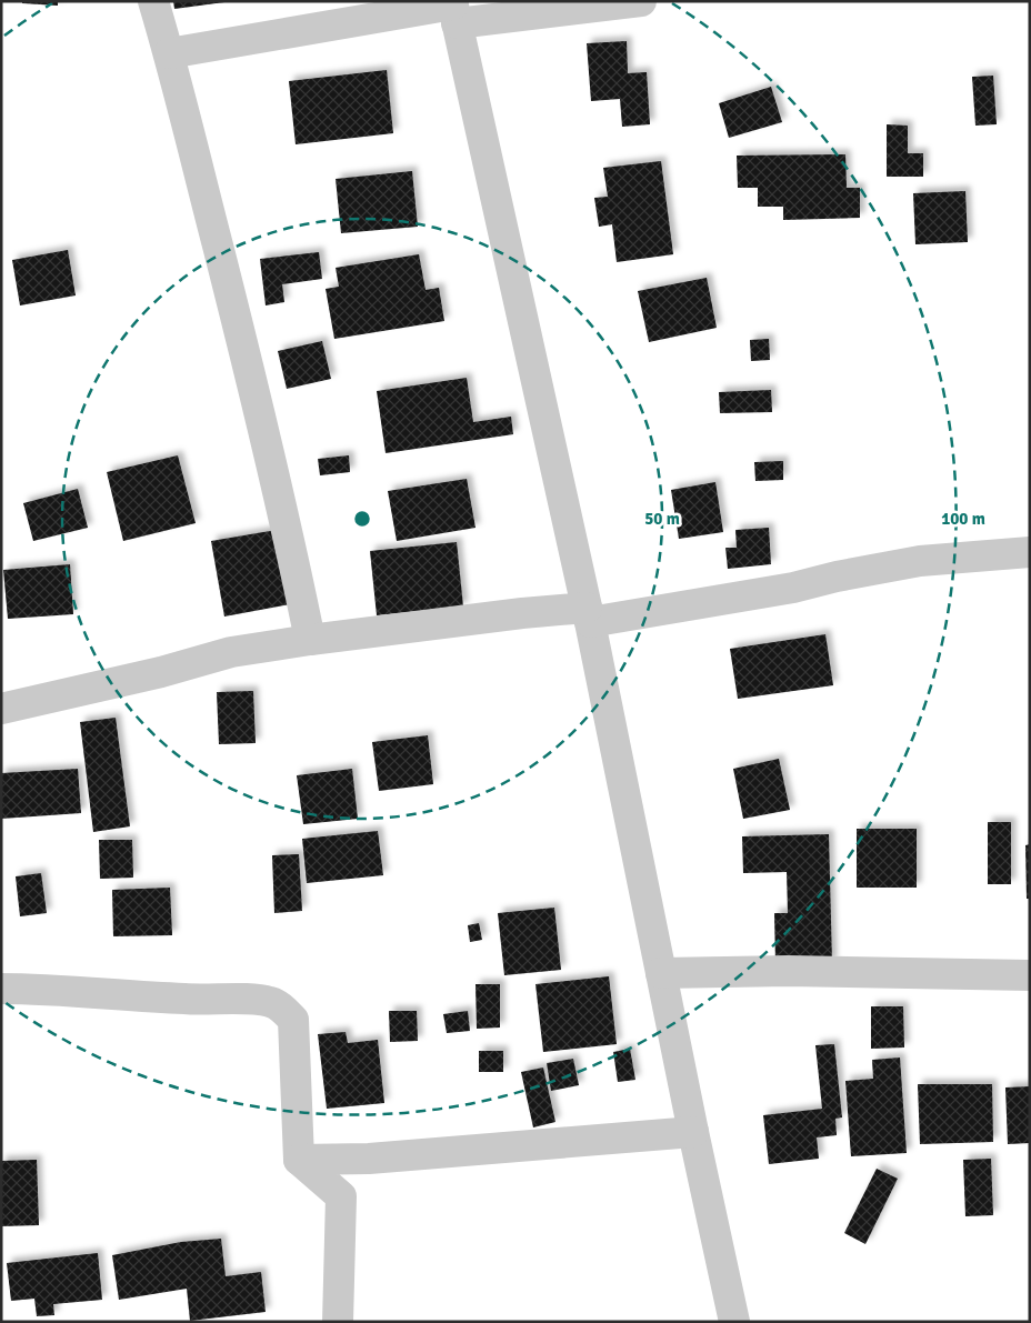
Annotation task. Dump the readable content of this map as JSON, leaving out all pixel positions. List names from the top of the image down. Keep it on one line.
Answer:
{"rings":["50 m","100 m"]}
